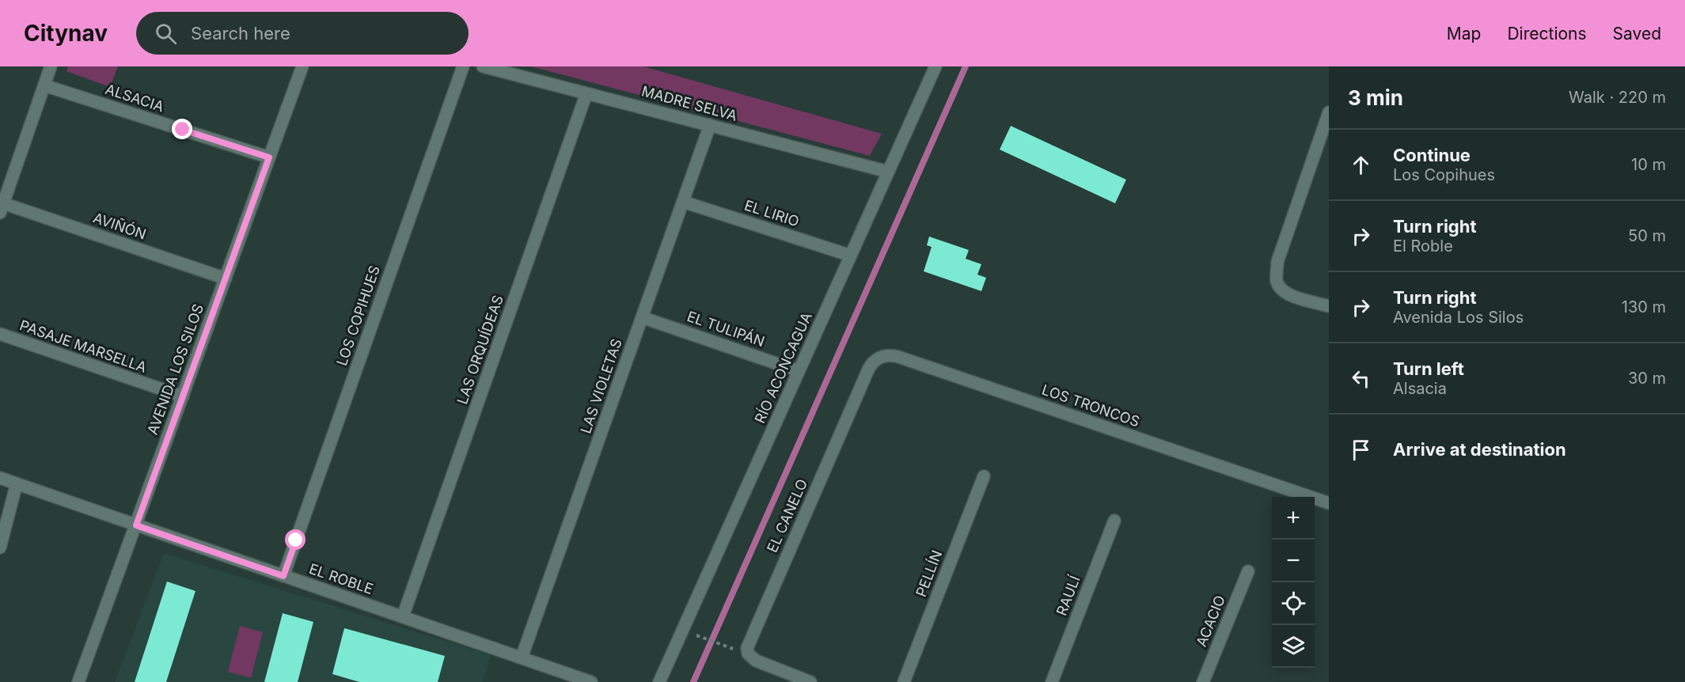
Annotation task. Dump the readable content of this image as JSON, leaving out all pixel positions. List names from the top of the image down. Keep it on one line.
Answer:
{"streets":{"street":["ALSACIA","MADRE SELVA","EL LIRIO","AVIÑÓN","LOS COPIHUES","EL TULIPÁN","PASAJE MARSELLA","LAS ORQUÍDEAS","RÍO ACONCAGUA","AVENIDA LOS SILOS","LAS VIOLETAS","LOS TRONCOS","EL CANELO","PELLÍN","EL ROBLE","RAULÍ","ACACIO"]},"crossings":[["ALSACIA","AVENIDA LOS SILOS"],["MADRE SELVA","LAS ORQUÍDEAS"],["MADRE SELVA","RÍO ACONCAGUA"],["MADRE SELVA","LAS VIOLETAS"],["EL LIRIO","RÍO ACONCAGUA"],["EL LIRIO","LAS VIOLETAS"],["AVIÑÓN","AVENIDA LOS SILOS"],["LOS COPIHUES","EL ROBLE"],["EL TULIPÁN","RÍO ACONCAGUA"],["EL TULIPÁN","LAS VIOLETAS"],["PASAJE MARSELLA","AVENIDA LOS SILOS"],["LAS ORQUÍDEAS","EL ROBLE"],["AVENIDA LOS SILOS","EL ROBLE"],["LAS VIOLETAS","EL ROBLE"],["LOS TRONCOS","EL CANELO"]],"page":{"header":"Citynav","search":"Search here","nav":["Map","Directions","Saved"],"heading":["3 min","Walk · 220 m"],"list":[["Continue","Los Copihues","10 m"],["Turn right","El Roble","50 m"],["Turn right","Avenida Los Silos","130 m"],["Turn left","Alsacia","30 m"],"Arrive at destination"],"map_buttons":["+","−"]}}
